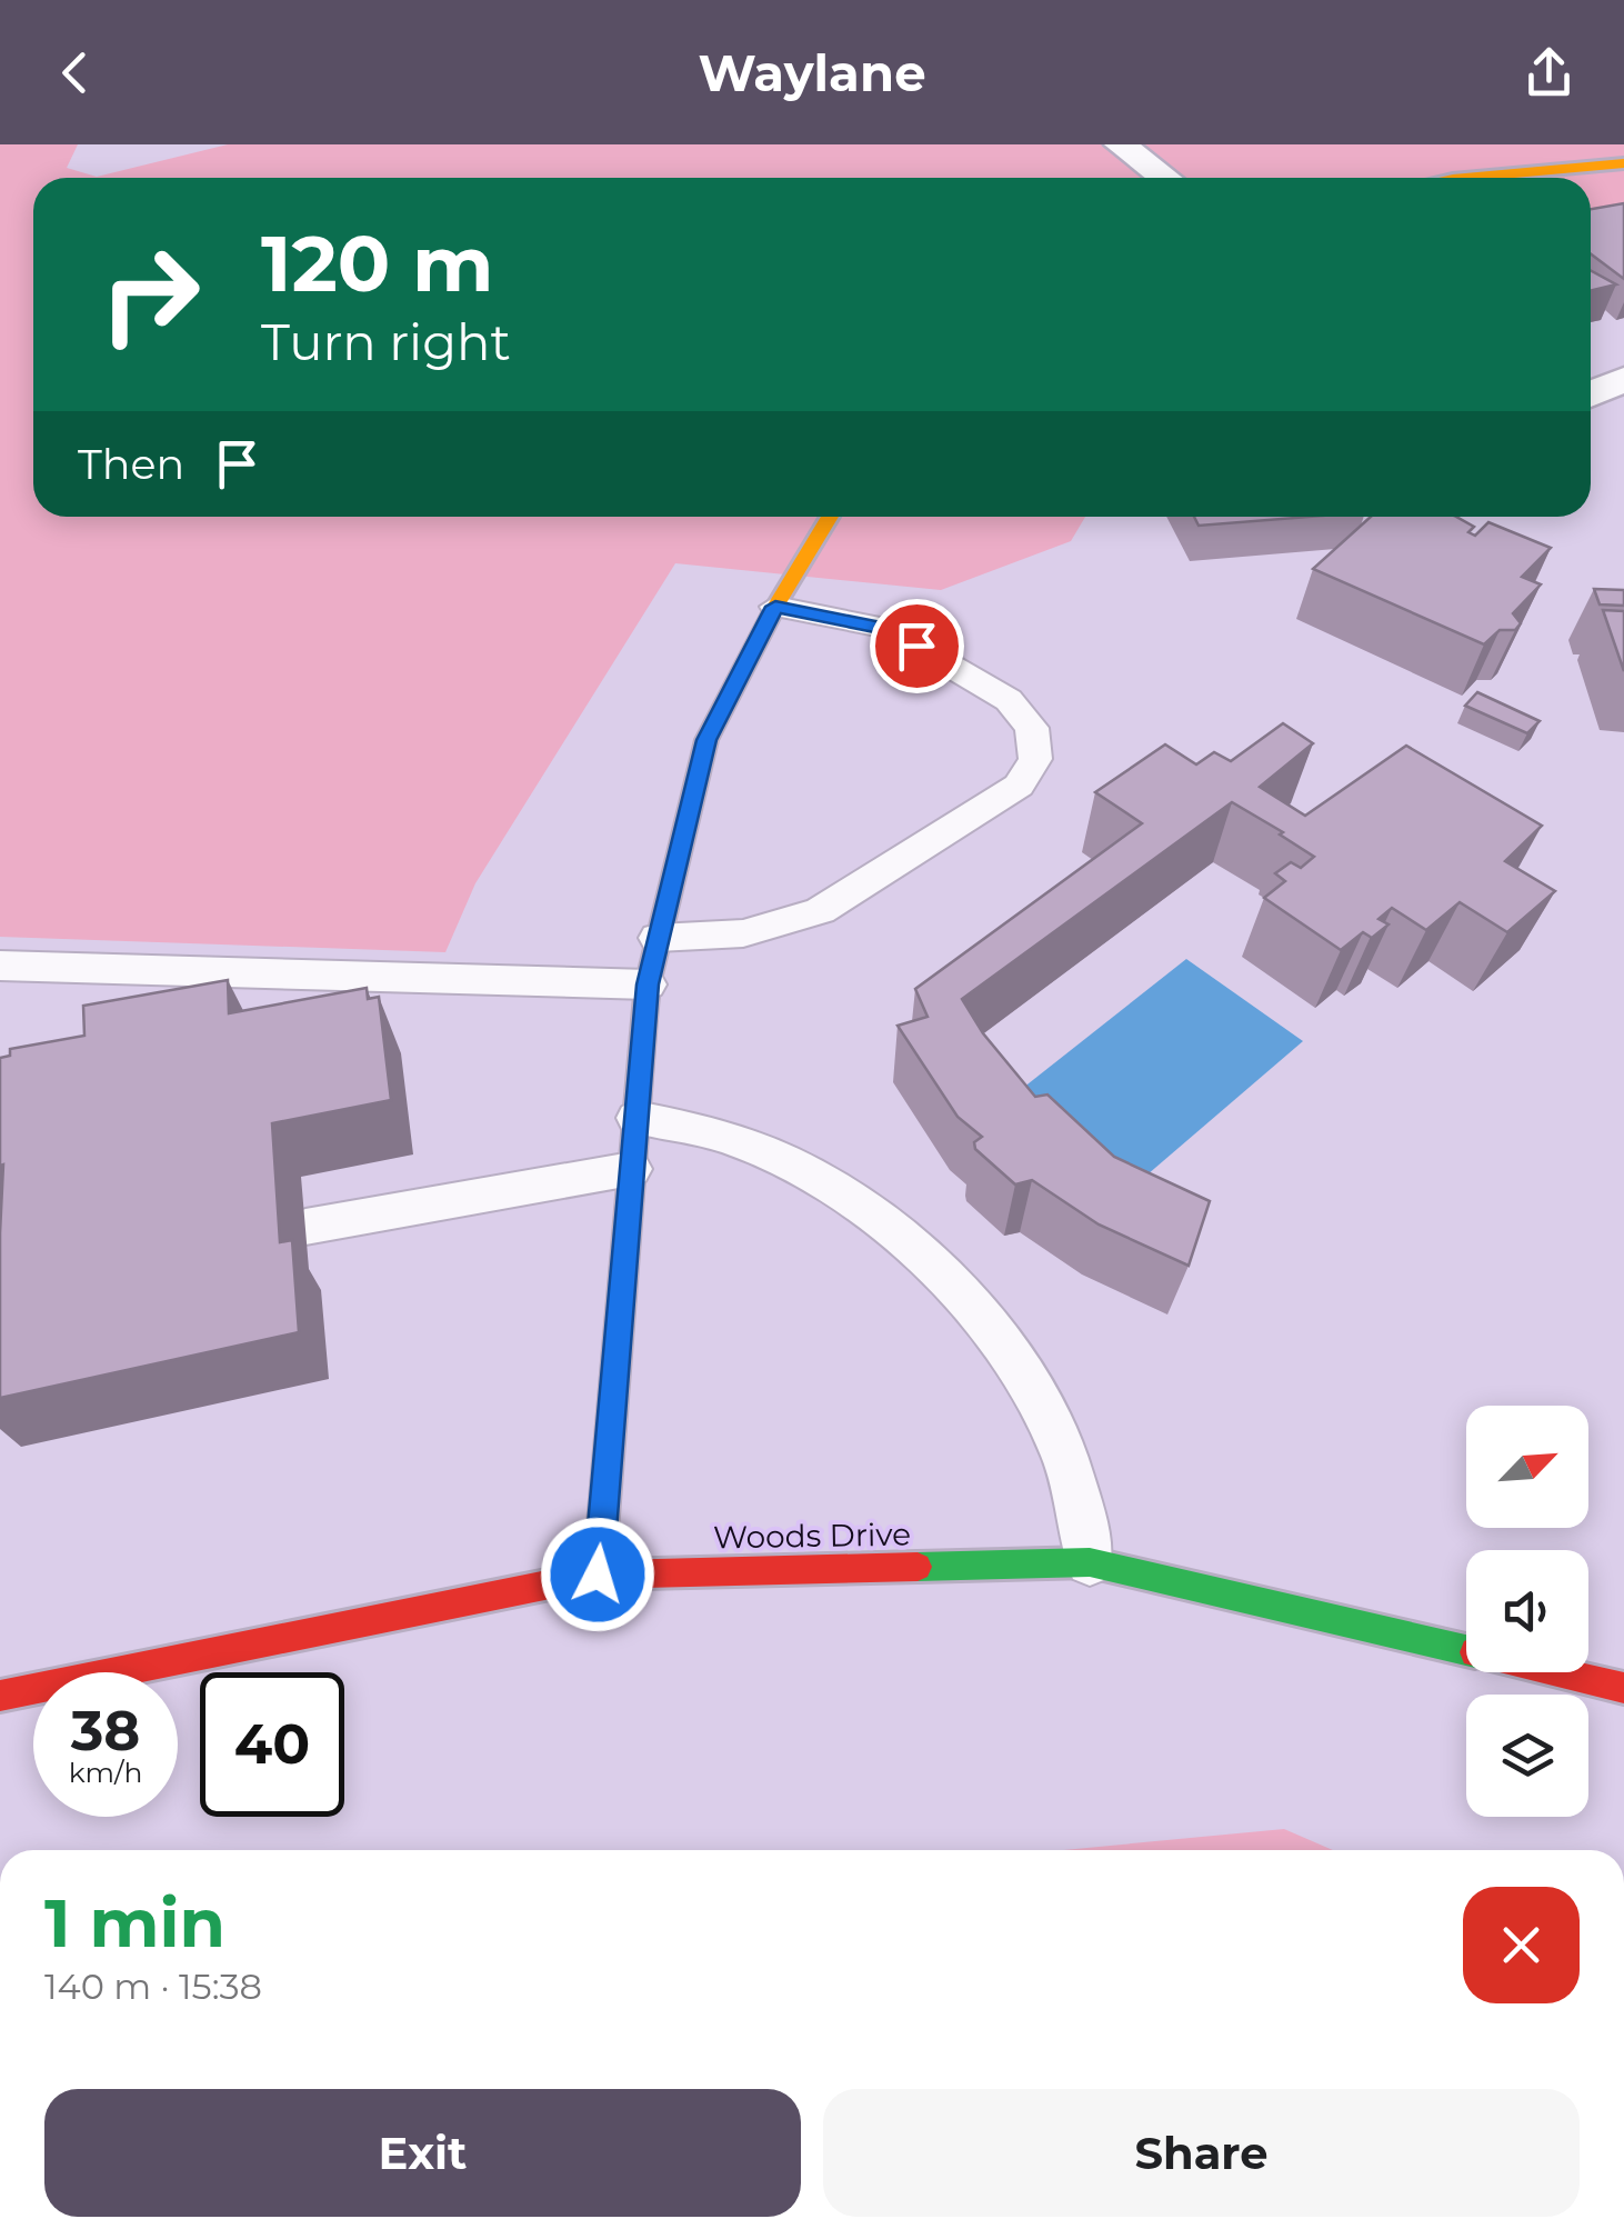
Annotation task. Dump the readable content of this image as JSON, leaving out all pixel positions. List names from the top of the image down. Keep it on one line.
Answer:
{"streets":{"street":["Woods Drive"]},"north":"top right","page":{"header":"Waylane","turn":["120 m","Turn right"],"then":"Then","speed":"38 km/h","limit":"40","heading":["1 min","140 m · 15:38"],"buttons":["Exit","Share"]}}
